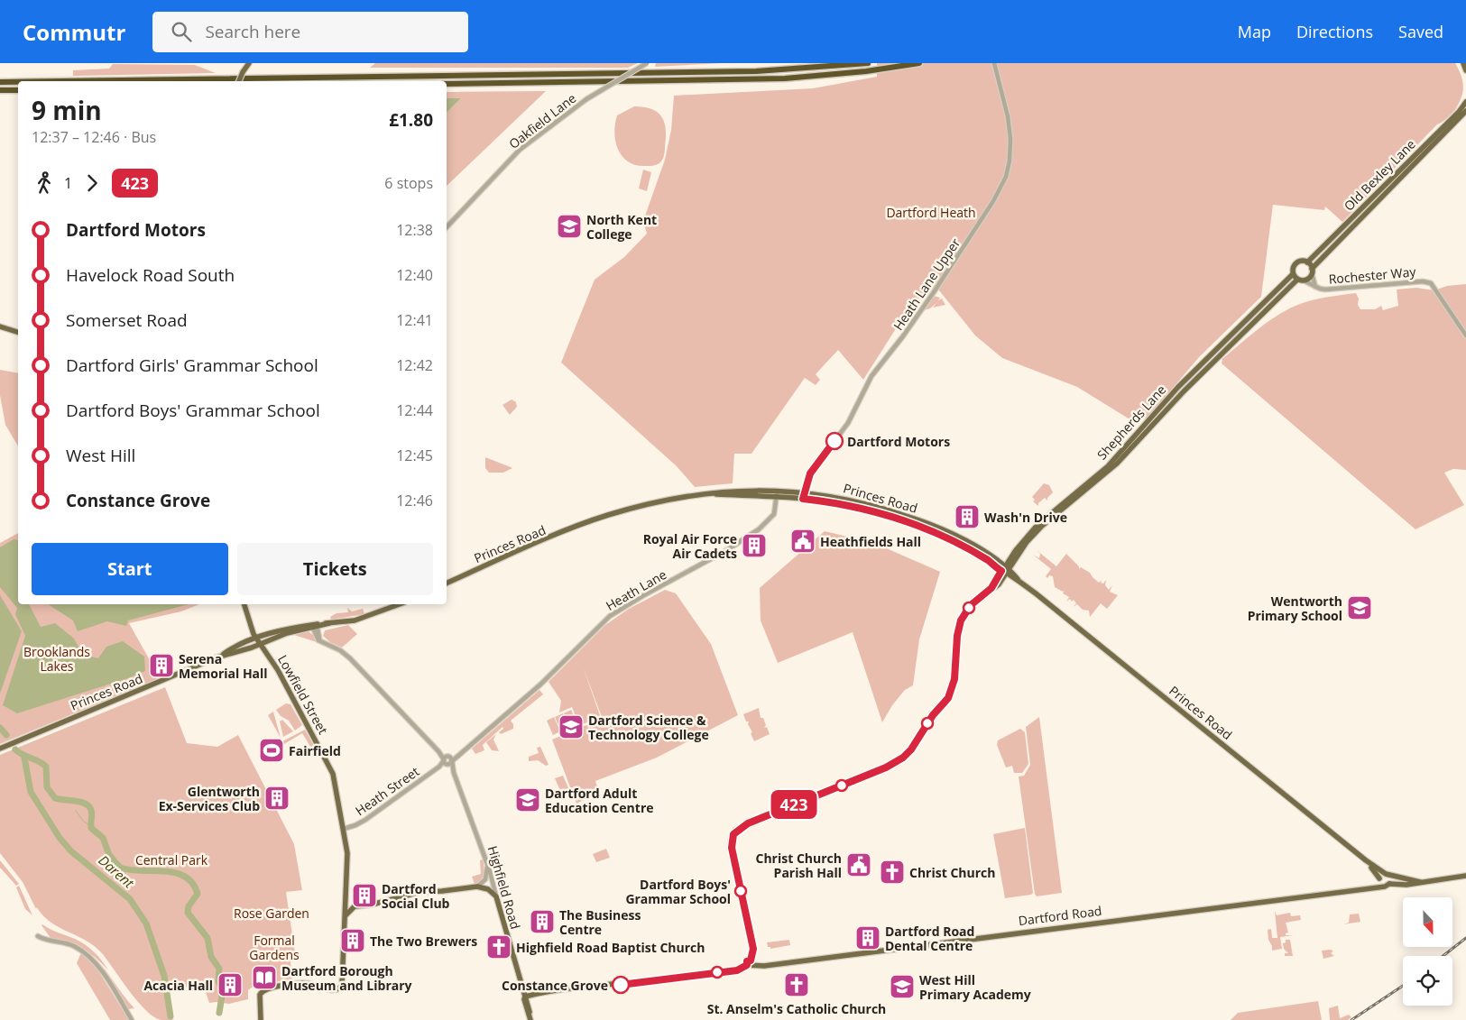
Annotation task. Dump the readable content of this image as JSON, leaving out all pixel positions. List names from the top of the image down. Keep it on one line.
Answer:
{"streets":{"main road":["Old Bexley Lane","Shepherds Lane","Princes Road","Lowfield Street","Highfield Road","Dartford Road"],"street":["Oakfield Lane","Rochester Way","Heath Lane Upper","Heath Lane","Heath Street"]},"crossings":[["Old Bexley Lane","Rochester Way"],["Old Bexley Lane","Shepherds Lane"],["Rochester Way","Shepherds Lane"],["Heath Lane Upper","Princes Road"],["Shepherds Lane","Princes Road"],["Shepherds Lane","Dartford Road"],["Princes Road","Heath Lane"],["Princes Road","Lowfield Street"],["Princes Road","Dartford Road"],["Heath Lane","Heath Street"],["Heath Lane","Highfield Road"],["Lowfield Street","Heath Street"],["Heath Street","Highfield Road"]],"water":["Darent"],"parks":["Dartford Heath","Brooklands Lakes","Central Park","Rose Garden","Formal Gardens"],"places":{"school or university":["North Kent College","Wentworth Primary School","Dartford Science & Technology College","Dartford Adult Education Centre","West Hill Primary Academy"],"other":["Dartford Motors","Dartford Boys' Grammar School","Constance Grove"],"building":["Wash'n Drive","Royal Air Force Air Cadets","Serena Memorial Hall","Glentworth Ex-Services Club","Dartford Social Club","The Business Centre","Dartford Road Dental Centre","The Two Brewers","Acacia Hall"],"public building":["Heathfields Hall","Christ Church Parish Hall"],"sports":["Fairfield"],"church":["Christ Church","Highfield Road Baptist Church","St. Anselm's Catholic Church"],"library":["Dartford Borough Museum and Library"]},"lines":["bus line 423"],"north":"bottom","page":{"header":"Commutr","search":"Search here","nav":["Map","Directions","Saved"],"on_map":"423","heading":["9 min","12:37 – 12:46 · Bus","£1.80"],"legs":["1","423","6 stops"],"list":[{"name":"Dartford Motors","value":"12:38"},{"name":"Havelock Road South","value":"12:40"},{"name":"Somerset Road","value":"12:41"},{"name":"Dartford Girls' Grammar School","value":"12:42"},{"name":"Dartford Boys' Grammar School","value":"12:44"},{"name":"West Hill","value":"12:45"},{"name":"Constance Grove","value":"12:46"}],"buttons":["Start","Tickets"]}}
